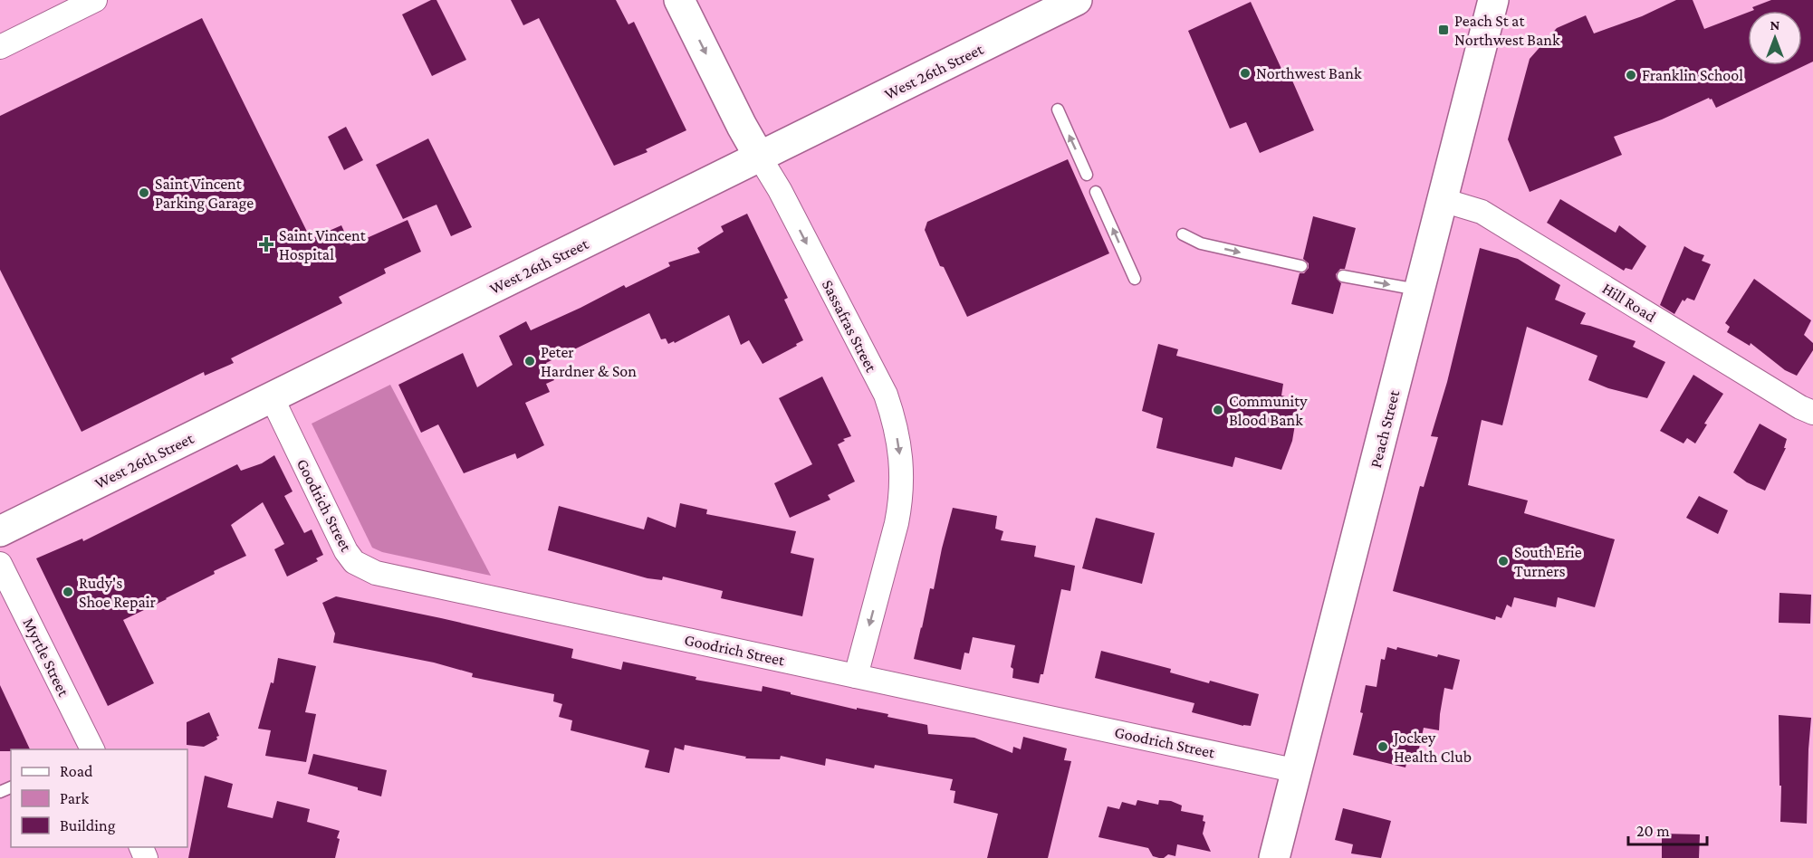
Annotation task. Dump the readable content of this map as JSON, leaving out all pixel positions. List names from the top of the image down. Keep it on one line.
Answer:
{"streets":{"main road":["West 26th Street","Sassafras Street","Peach Street"],"street":["Hill Road","Goodrich Street","Myrtle Street"]},"crossings":[["West 26th Street","Sassafras Street"],["West 26th Street","Goodrich Street"],["Hill Road","Peach Street"],["Sassafras Street","Goodrich Street"],["Peach Street","Goodrich Street"]],"one_way":["Sassafras Street"],"places":{"transit":["Peach St at Northwest Bank"],"other":["Northwest Bank","Franklin School","Saint Vincent Parking Garage","Peter Hardner & Son","Community Blood Bank","South Erie Turners","Rudy's Shoe Repair","Jockey Health Club"],"health":["Saint Vincent Hospital"]},"legend":["Road","Park","Building"],"scale_bar":"20 m","north":"top"}
